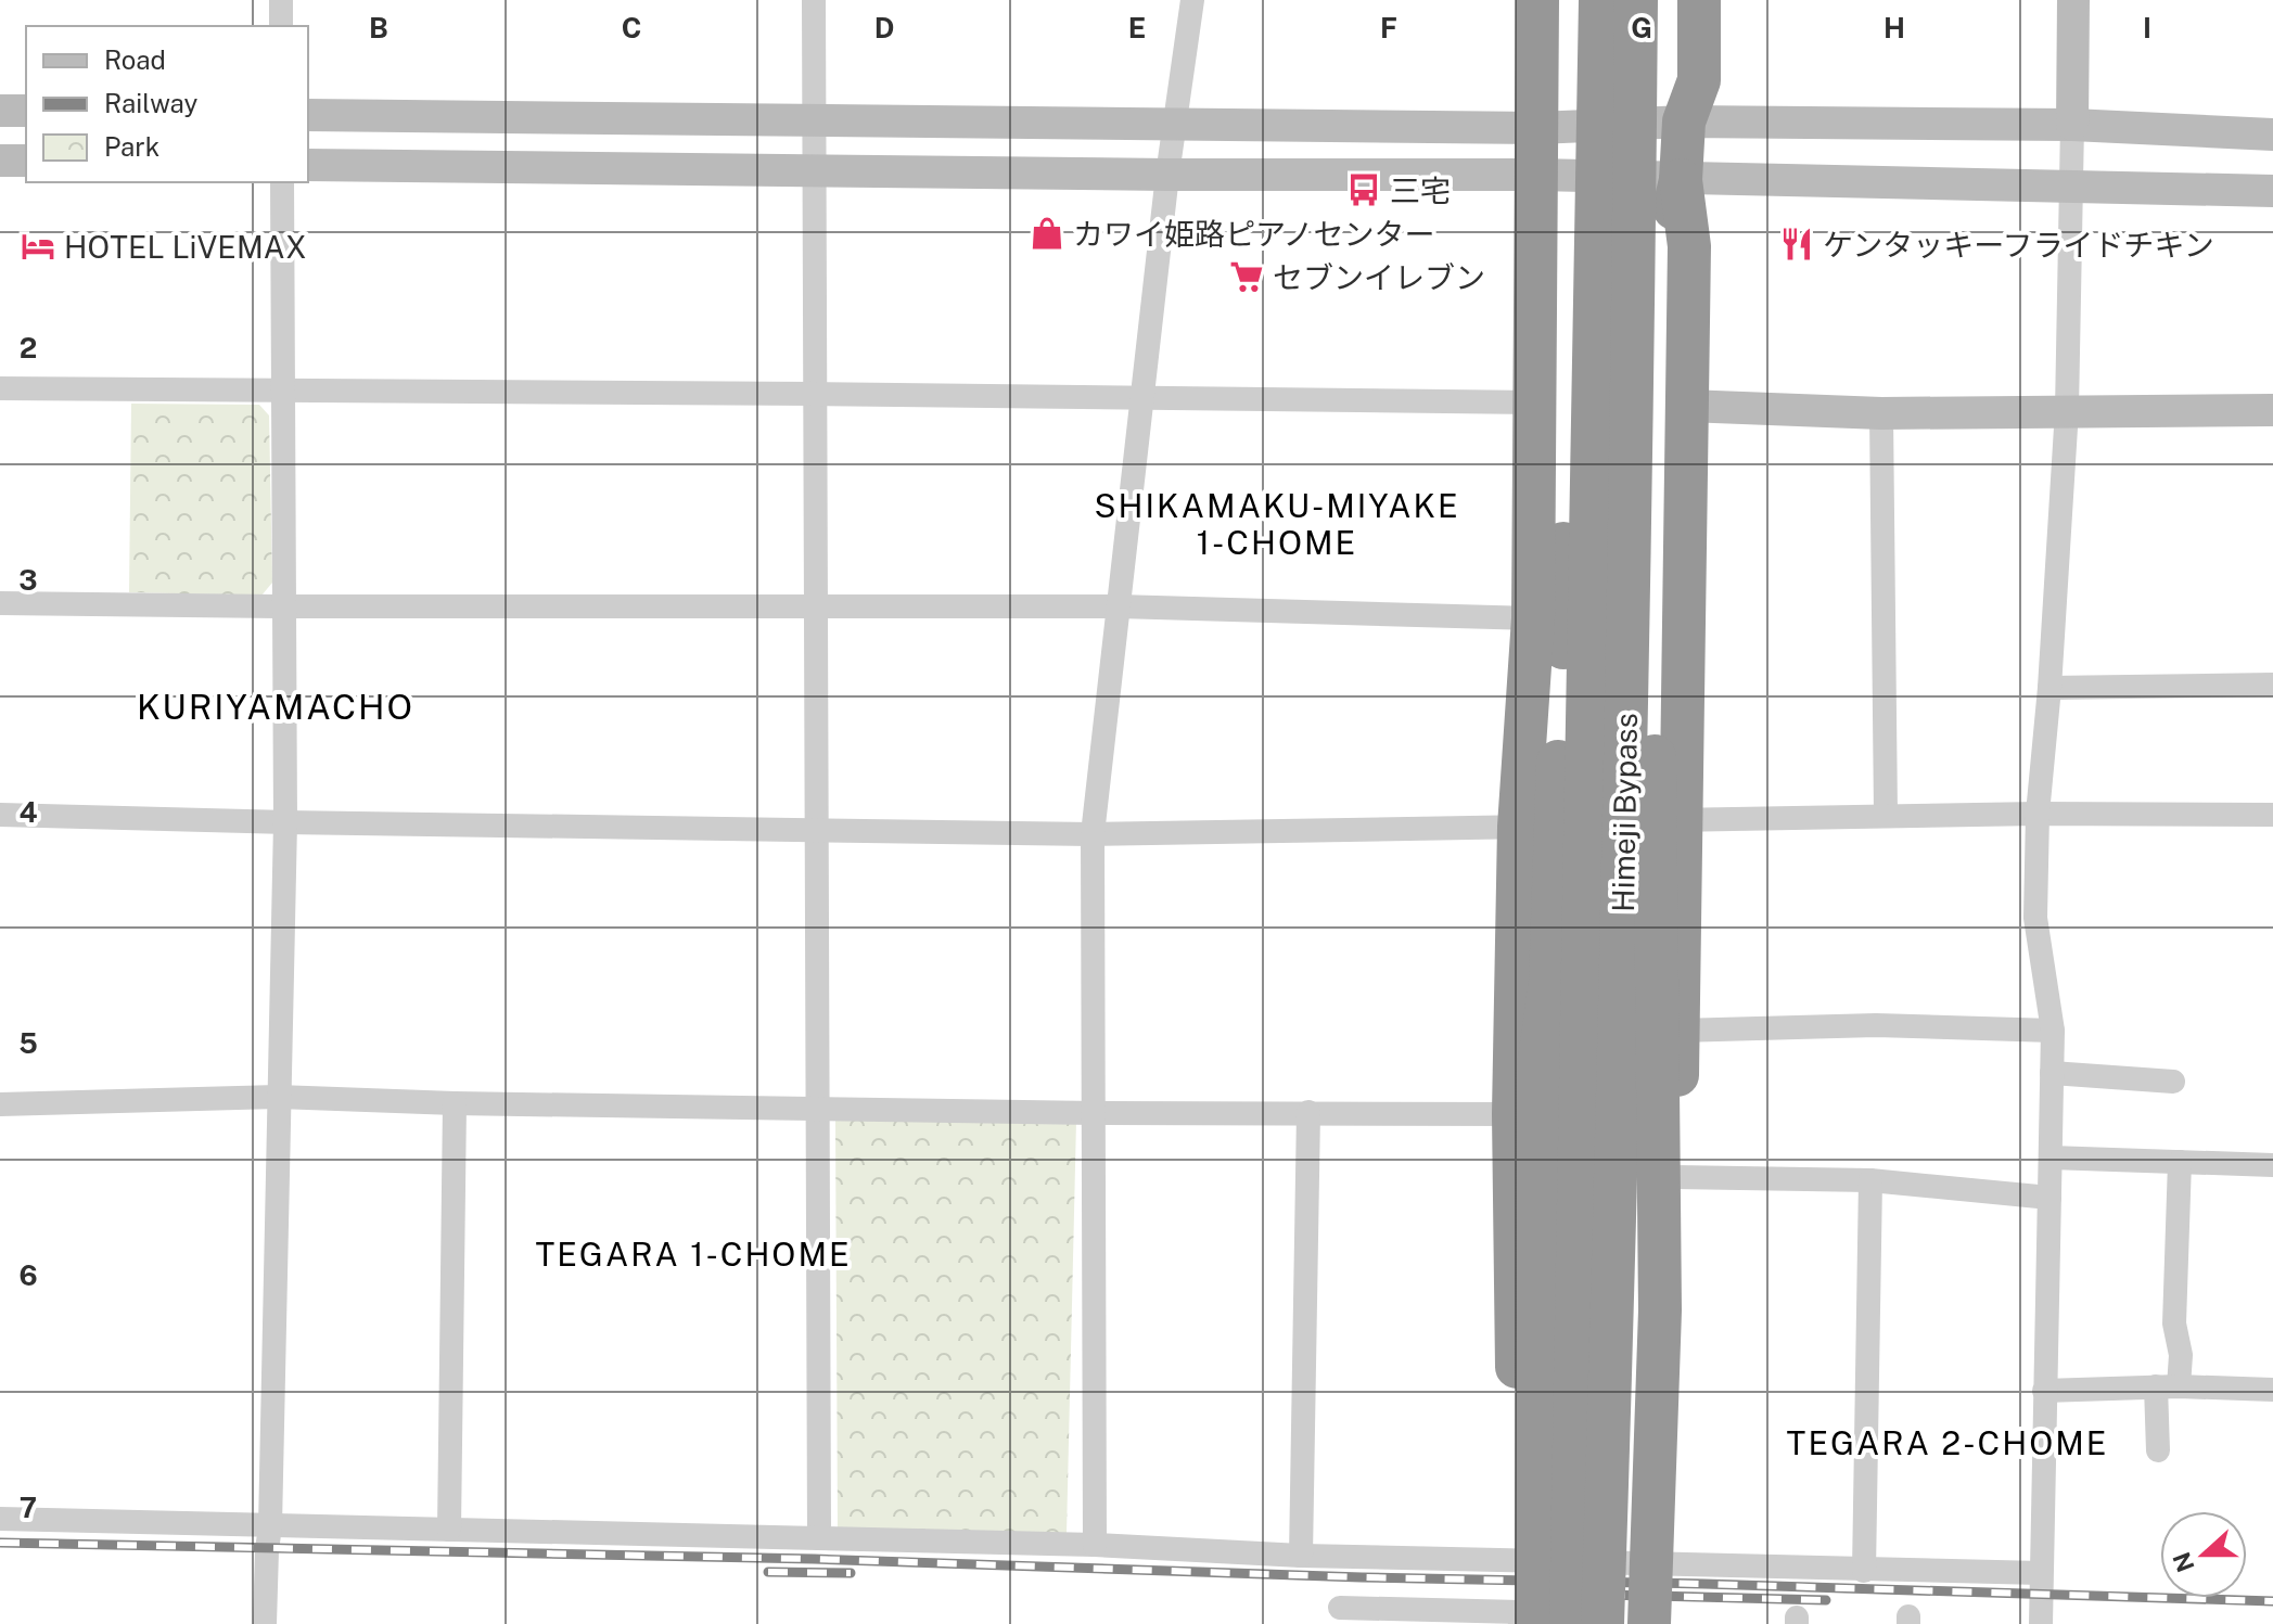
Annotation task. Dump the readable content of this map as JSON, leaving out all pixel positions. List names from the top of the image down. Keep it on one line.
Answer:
{"streets":{"highway":["Himeji Bypass"]},"districts":["SHIKAMAKU-MIYAKE 1-CHOME","KURIYAMACHO","TEGARA 1-CHOME","TEGARA 2-CHOME"],"places":{"bus stop":["三宅"],"shop":["カワイ姫路ピアノセンター"],"restaurant":["ケンタッキーフライドチキン"],"hotel":["HOTEL LiVEMAX"],"supermarket":["セブンイレブン"]},"legend":["Road","Railway","Park"],"north":"left","grid":{"columns":["B","C","D","E","F","G","H","I"],"rows":["2","3","4","5","6","7"]}}
